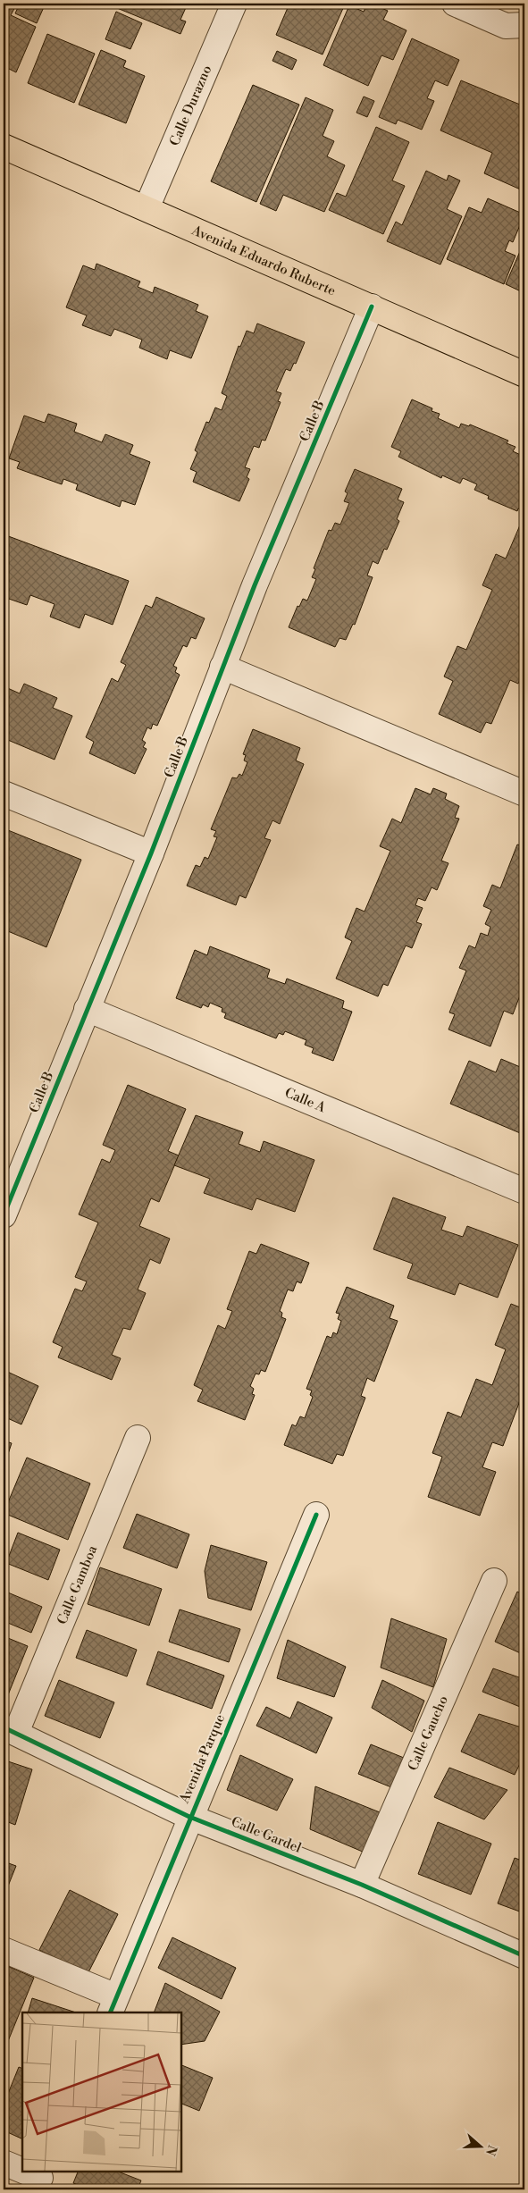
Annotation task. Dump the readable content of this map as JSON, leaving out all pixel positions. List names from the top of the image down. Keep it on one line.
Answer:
{"streets":{"main road":["Avenida Eduardo Ruberte"],"street":["Calle Durazno","Calle B","Calle A","Calle Gamboa","Calle Gaucho","Avenida Parque","Calle Gardel"]},"crossings":[["Calle Durazno","Avenida Eduardo Ruberte"],["Avenida Eduardo Ruberte","Calle B"],["Calle B","Calle A"],["Calle Gamboa","Calle Gardel"],["Calle Gaucho","Calle Gardel"],["Avenida Parque","Calle Gardel"]],"north":"right"}
